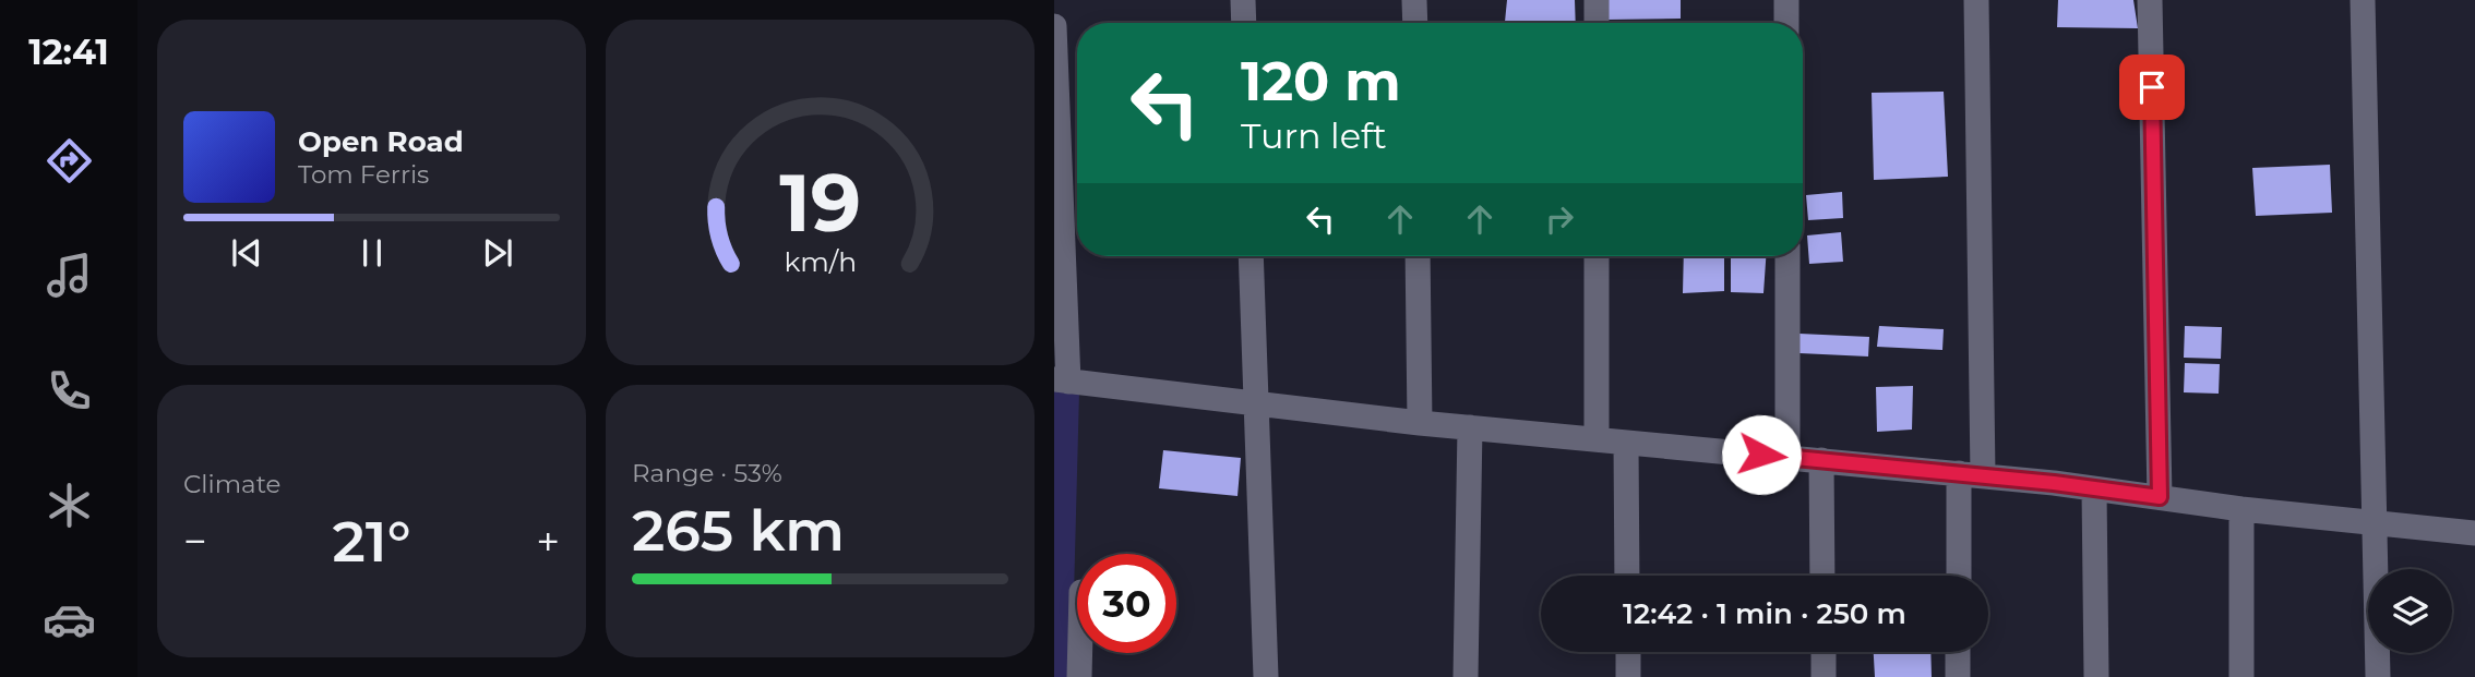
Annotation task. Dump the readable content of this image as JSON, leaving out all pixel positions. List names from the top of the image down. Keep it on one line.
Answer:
{"page":{"tabs":"12:41","turn":["120 m","Turn left"],"song":["Open Road","Tom Ferris"],"tile":["Climate",["Range · 53%","265 km"]],"heat":["−","21°","+"],"limit":"30","trip":"12:42 · 1 min · 250 m","gauge":["19","km/h"]}}
